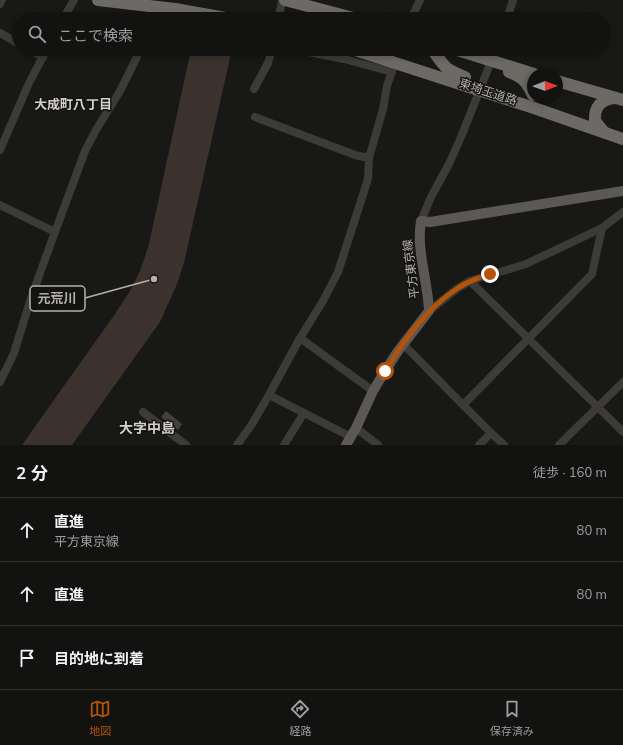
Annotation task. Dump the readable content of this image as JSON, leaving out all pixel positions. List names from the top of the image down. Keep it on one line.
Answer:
{"streets":{"highway":["東埼玉道路"],"main road":["平方東京線"]},"districts":["大成町八丁目","大字中島"],"places":["元荒川"],"north":"right","page":{"search":"ここで検索","heading":["2 分","徒歩 · 160 m"],"list":[["直進","平方東京線","80 m"],["直進","80 m"],"目的地に到着"],"nav":["地図","経路","保存済み"]}}
